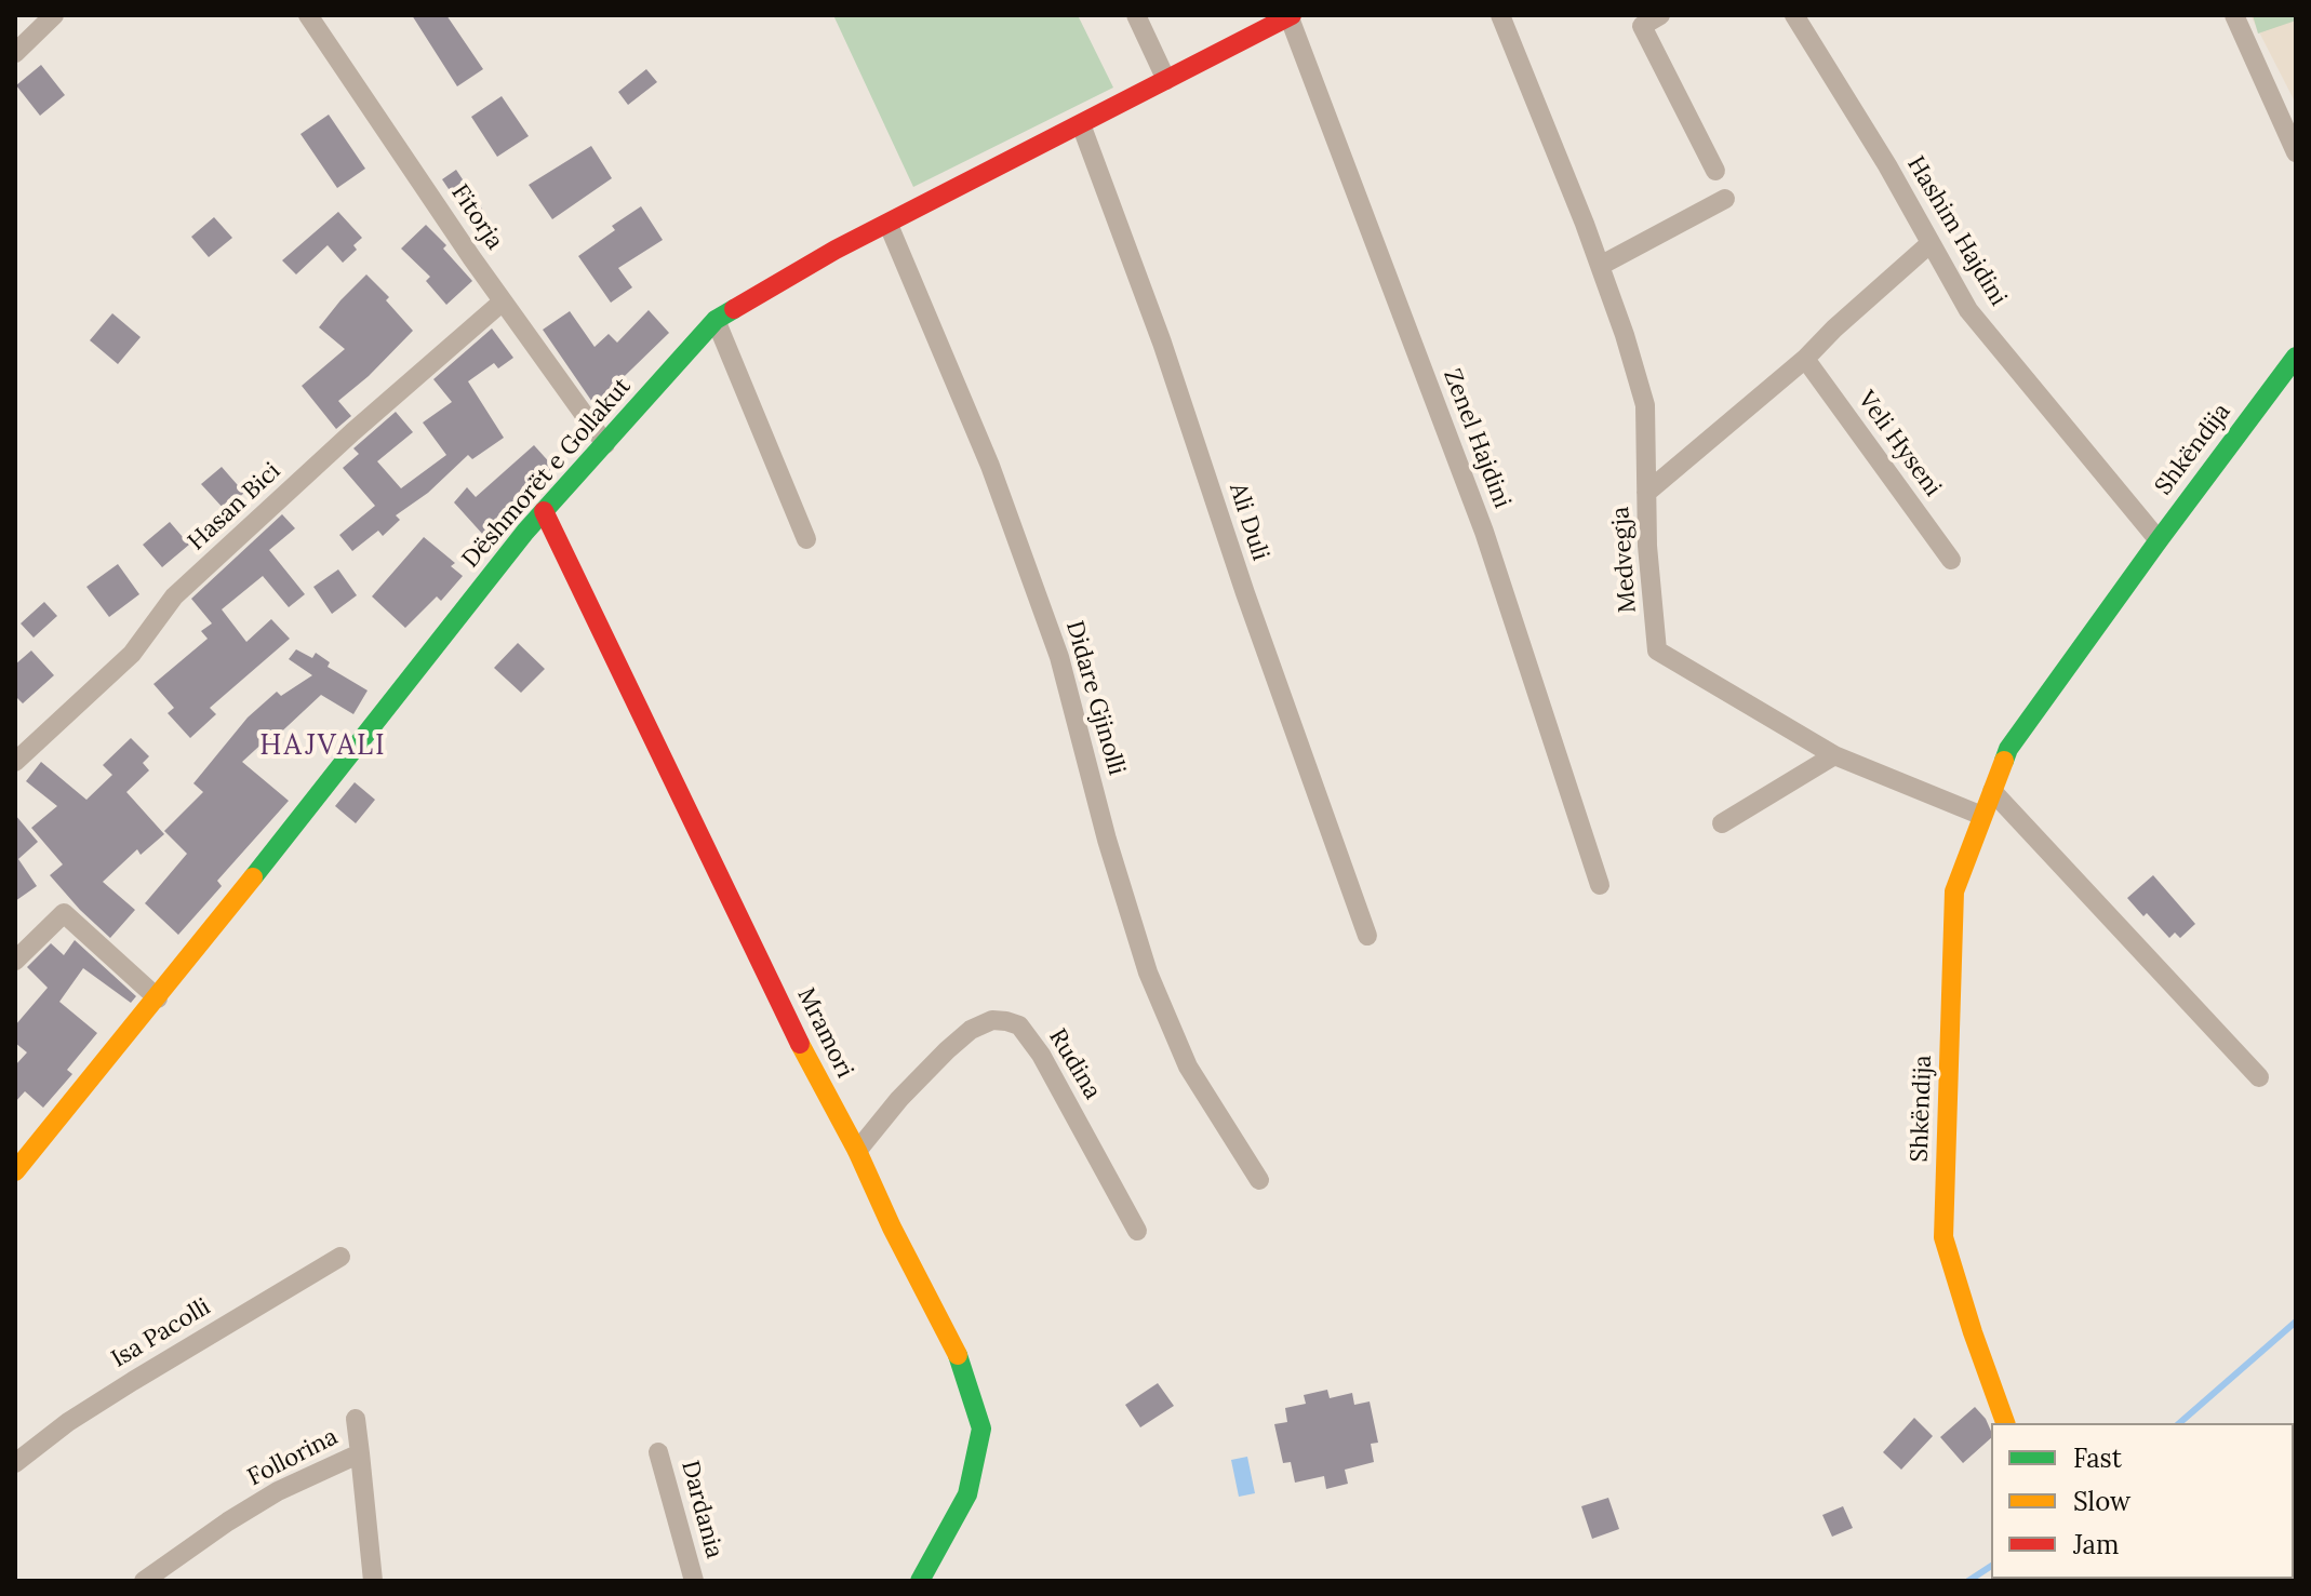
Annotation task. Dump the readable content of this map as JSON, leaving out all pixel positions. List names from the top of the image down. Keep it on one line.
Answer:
{"streets":{"street":["Fitorja","Hashim Hajdini","Zenel Hajdini","Veli Hyseni","Shkëndija","Dëshmorët e Gollakut","Hasan Bici","Ali Duli","Medvegja","Didare Gjinolli","Mramori","Rudina","Isa Pacolli","Follorina","Dardania"]},"crossings":[["Fitorja","Dëshmorët e Gollakut"],["Fitorja","Hasan Bici"],["Hashim Hajdini","Shkëndija"],["Zenel Hajdini","Dëshmorët e Gollakut"],["Shkëndija","Medvegja"],["Dëshmorët e Gollakut","Ali Duli"],["Dëshmorët e Gollakut","Didare Gjinolli"],["Dëshmorët e Gollakut","Mramori"],["Mramori","Rudina"]],"districts":["HAJVALI"],"legend":["Fast","Slow","Jam"]}
